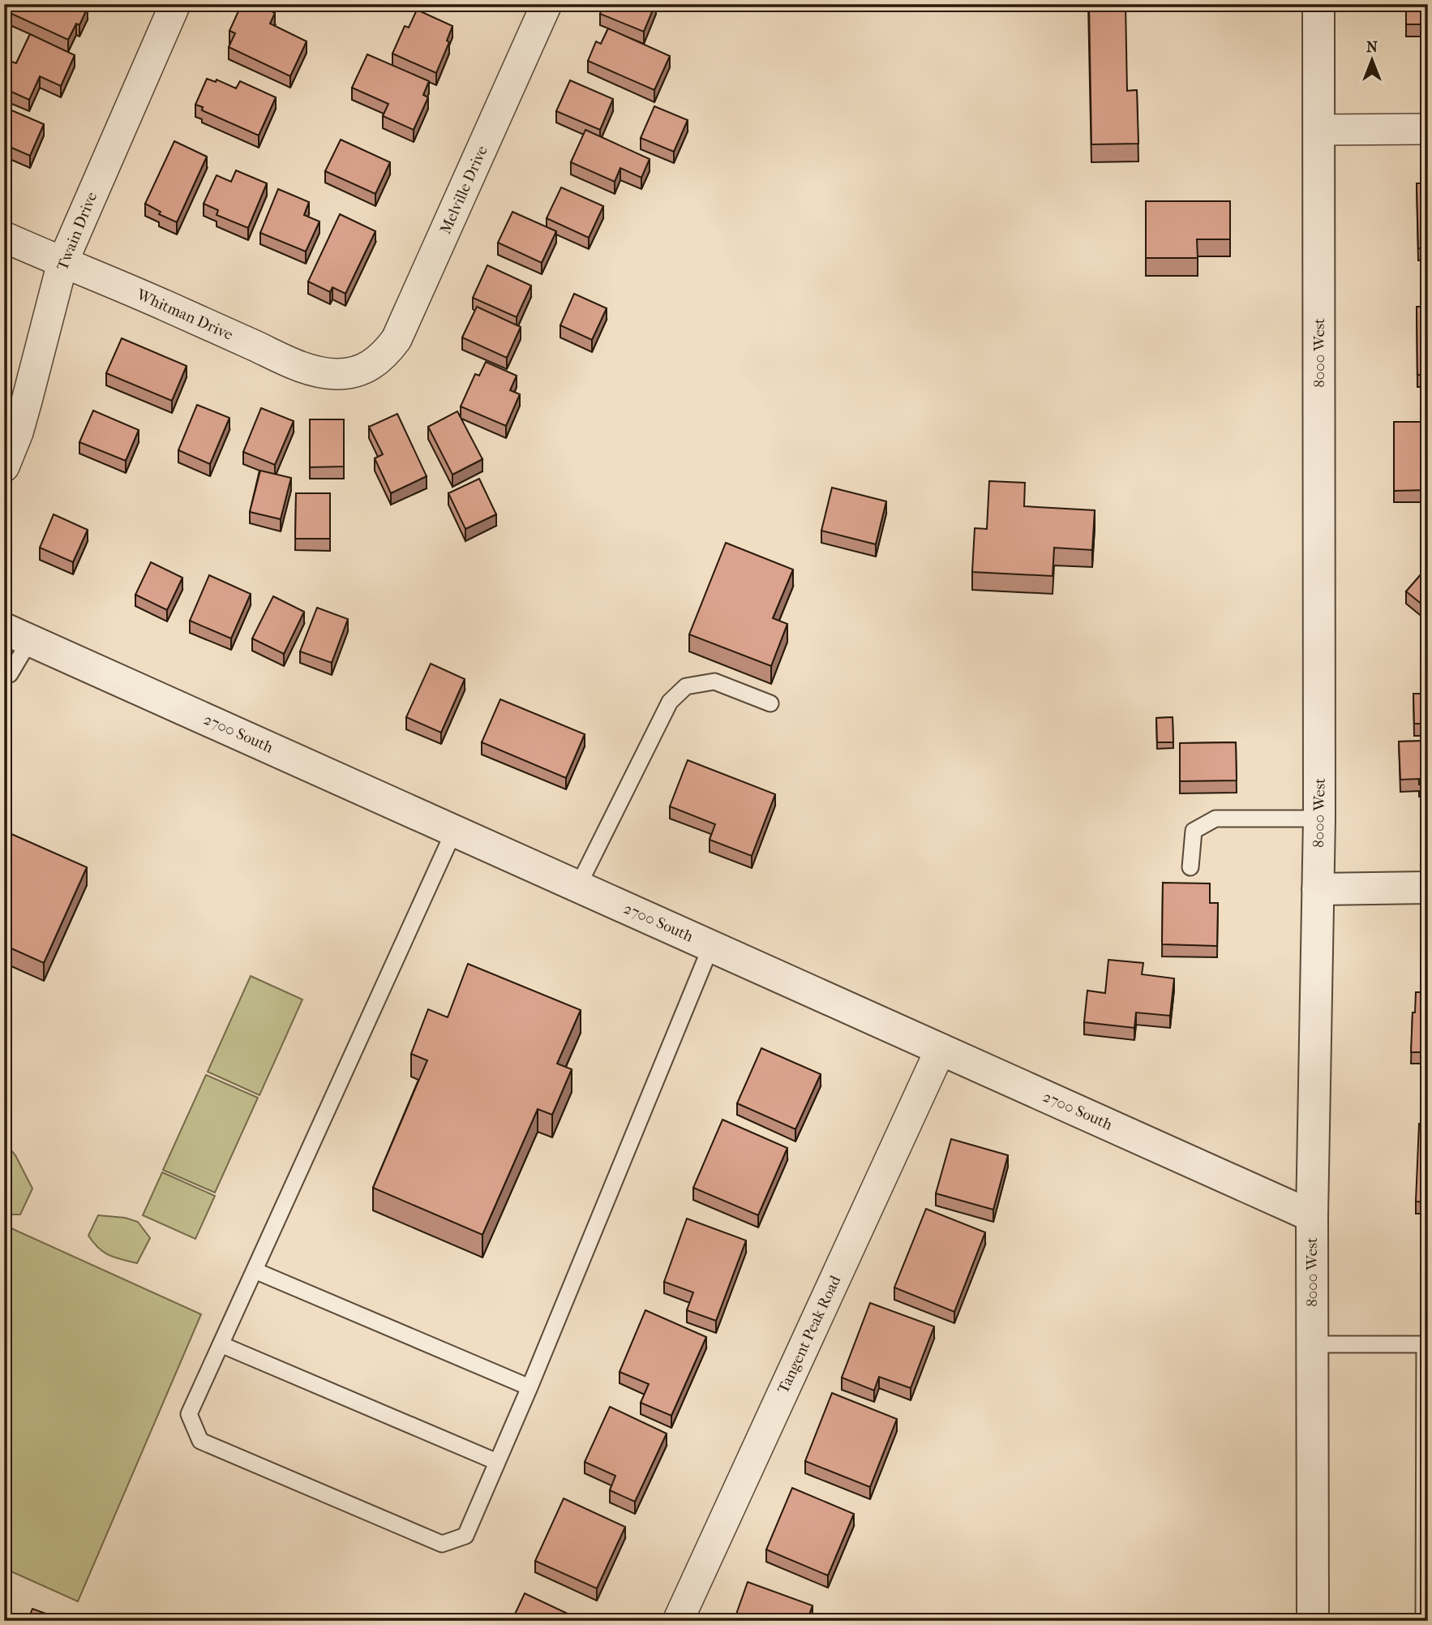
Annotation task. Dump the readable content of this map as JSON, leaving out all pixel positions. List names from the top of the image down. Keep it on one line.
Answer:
{"streets":{"street":["Melville Drive","Twain Drive","Whitman Drive","8000 West","2700 South","Tangent Peak Road"]},"crossings":[["Melville Drive","Whitman Drive"],["Twain Drive","Whitman Drive"],["8000 West","2700 South"],["2700 South","Tangent Peak Road"]],"north":"top"}
